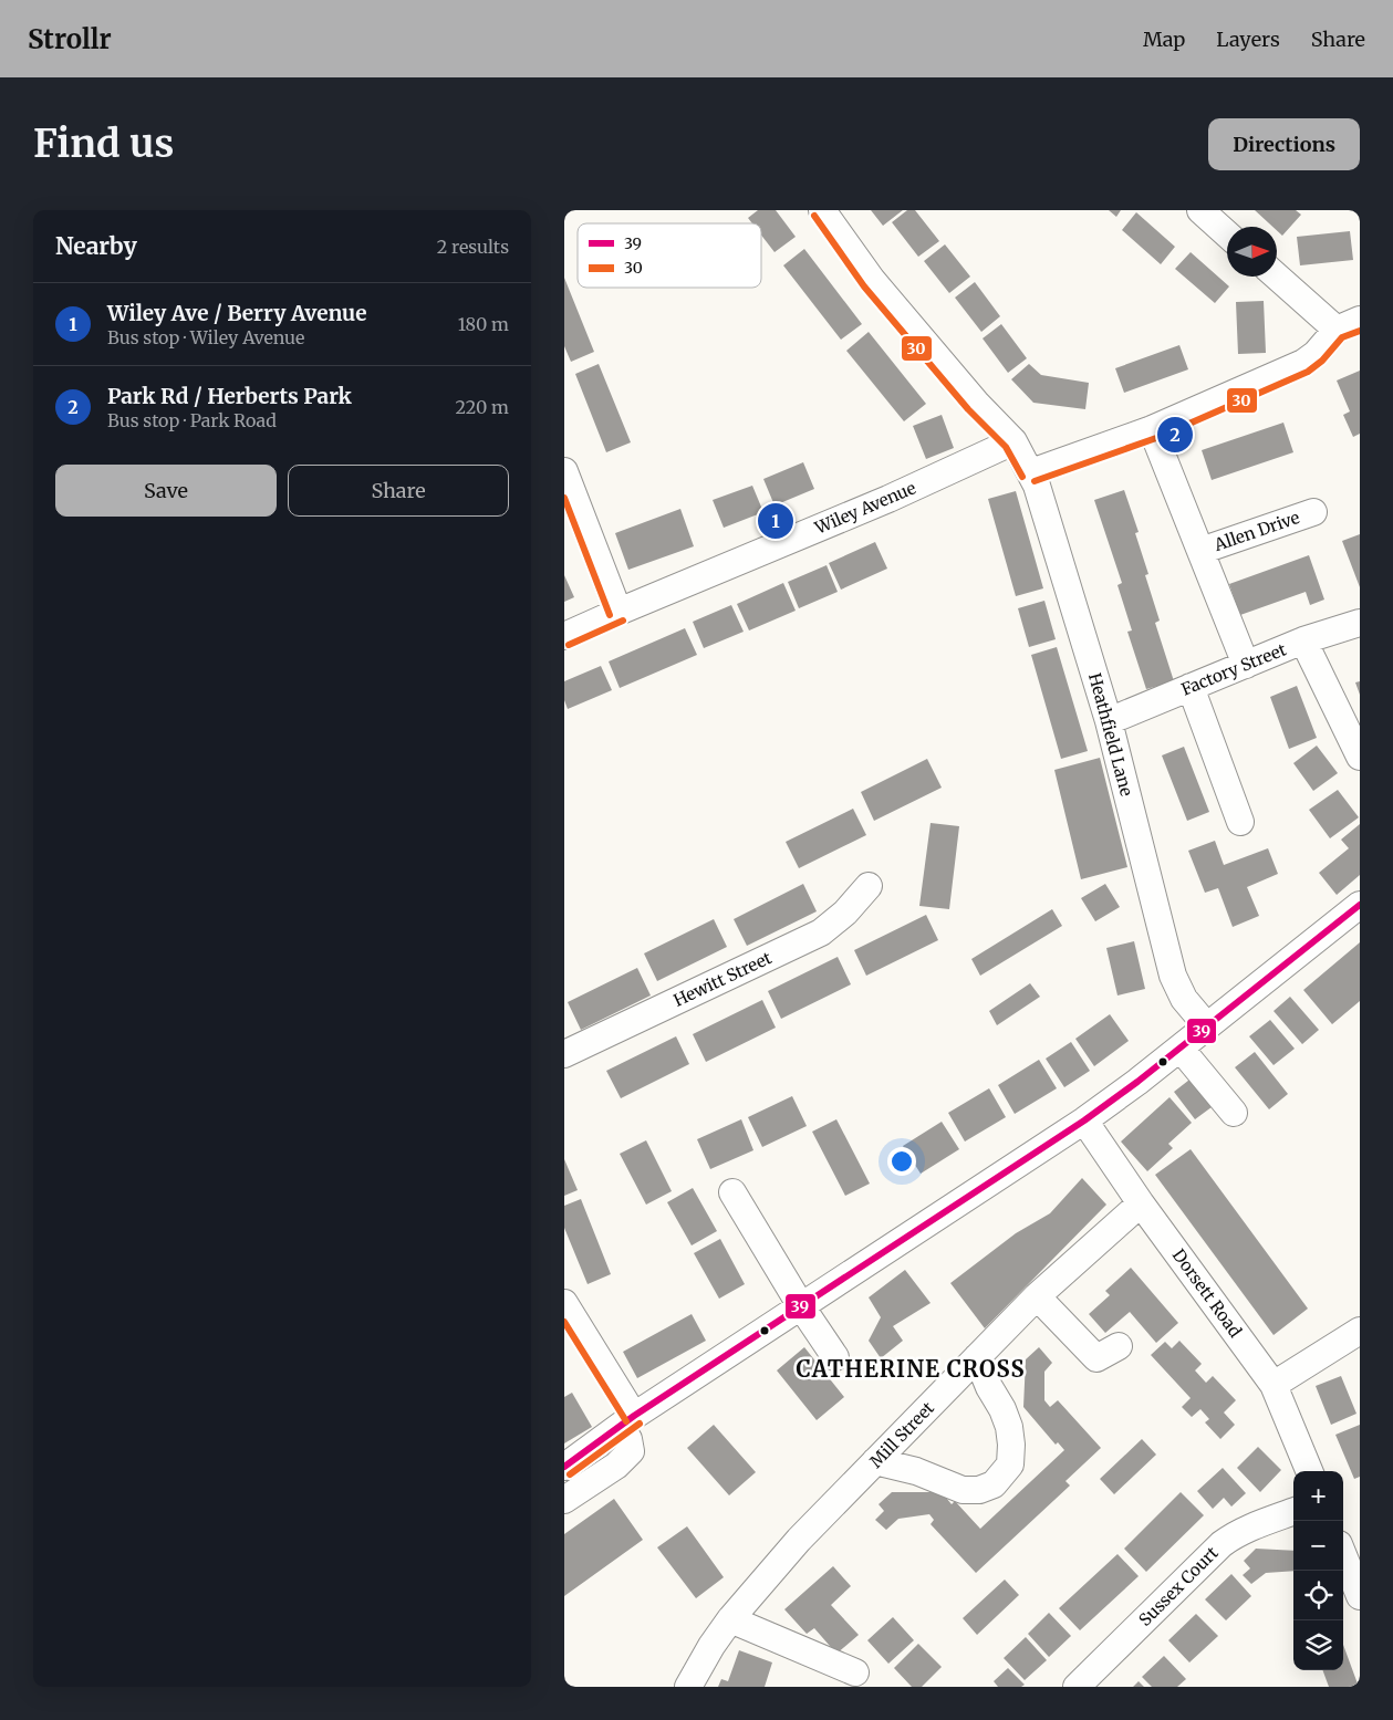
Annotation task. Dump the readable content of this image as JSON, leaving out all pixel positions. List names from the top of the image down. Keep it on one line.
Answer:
{"streets":{"street":["Wiley Avenue","Allen Drive","Factory Street","Heathfield Lane","Hewitt Street","Dorsett Road","Mill Street","Sussex Court"]},"crossings":[["Wiley Avenue","Heathfield Lane"],["Allen Drive","Factory Street"],["Factory Street","Heathfield Lane"],["Dorsett Road","Mill Street"]],"districts":["CATHERINE CROSS"],"lines":["transit line 30","transit line 39"],"legend":["39","30"],"north":"right","page":{"header":"Strollr","nav":["Map","Layers","Share"],"buttons":["Directions",["Save","Share"]],"title":"Find us","heading":["Nearby","2 results"],"list":[{"mark":"1","name":"Wiley Ave / Berry Avenue","note":"Bus stop · Wiley Avenue","value":"180 m"},{"mark":"2","name":"Park Rd / Herberts Park","note":"Bus stop · Park Road","value":"220 m"}],"pins":["2","1"],"map_buttons":["+","−"]}}
